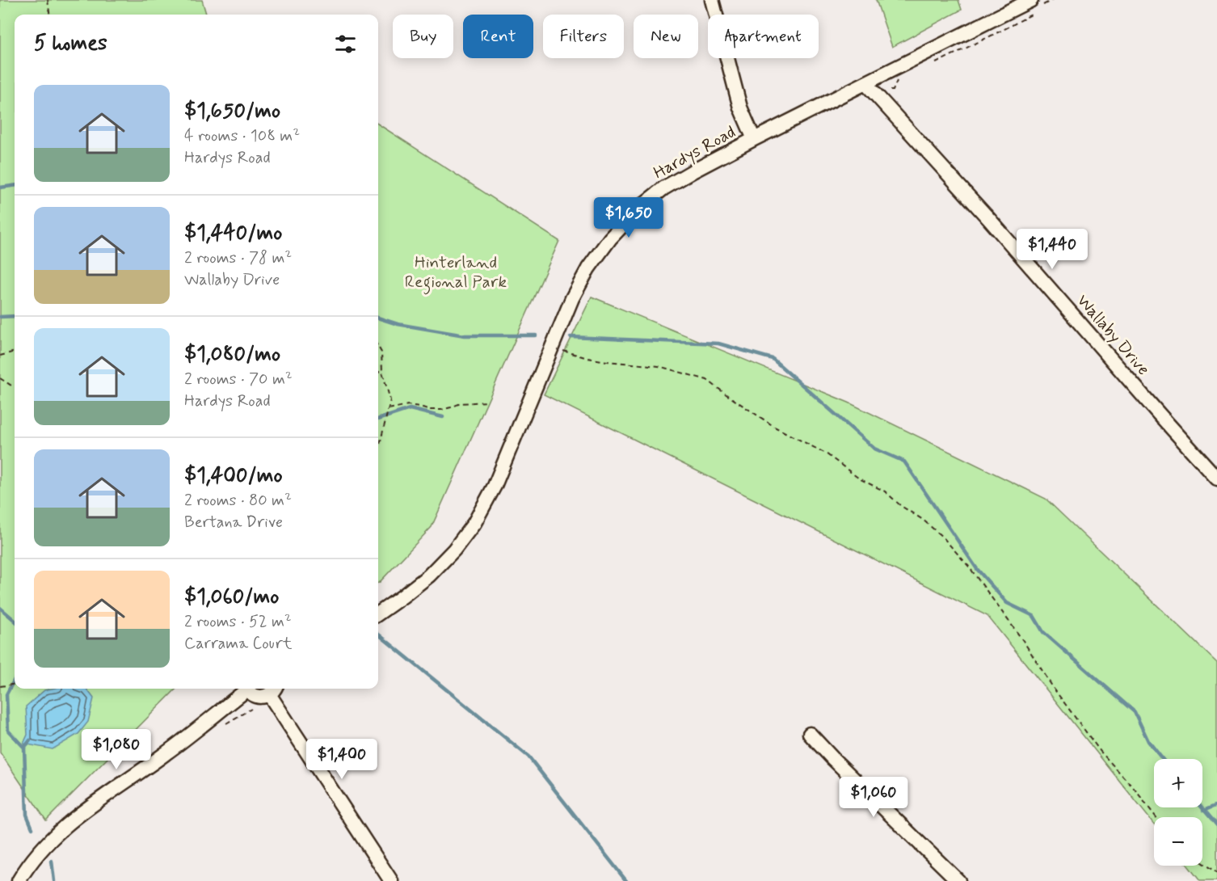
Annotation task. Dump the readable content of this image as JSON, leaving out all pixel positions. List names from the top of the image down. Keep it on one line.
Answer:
{"streets":{"street":["Hardys Road","Wallaby Drive"]},"crossings":[["Hardys Road","Wallaby Drive"]],"parks":["Hinterland Regional Park"],"page":{"chip":["Buy","Rent","Filters","New","Apartment"],"heading":"5 homes","list":[{"name":"$1,650/mo","note":"4 rooms · 108 m² · Hardys Road"},{"name":"$1,440/mo","note":"2 rooms · 78 m² · Wallaby Drive"},{"name":"$1,080/mo","note":"2 rooms · 70 m² · Hardys Road"},{"name":"$1,400/mo","note":"2 rooms · 80 m² · Bertana Drive"},{"name":"$1,060/mo","note":"2 rooms · 52 m² · Carrama Court"}],"price":["$1,650","$1,440","$1,080","$1,400","$1,060"],"map_buttons":["+","−"]}}
